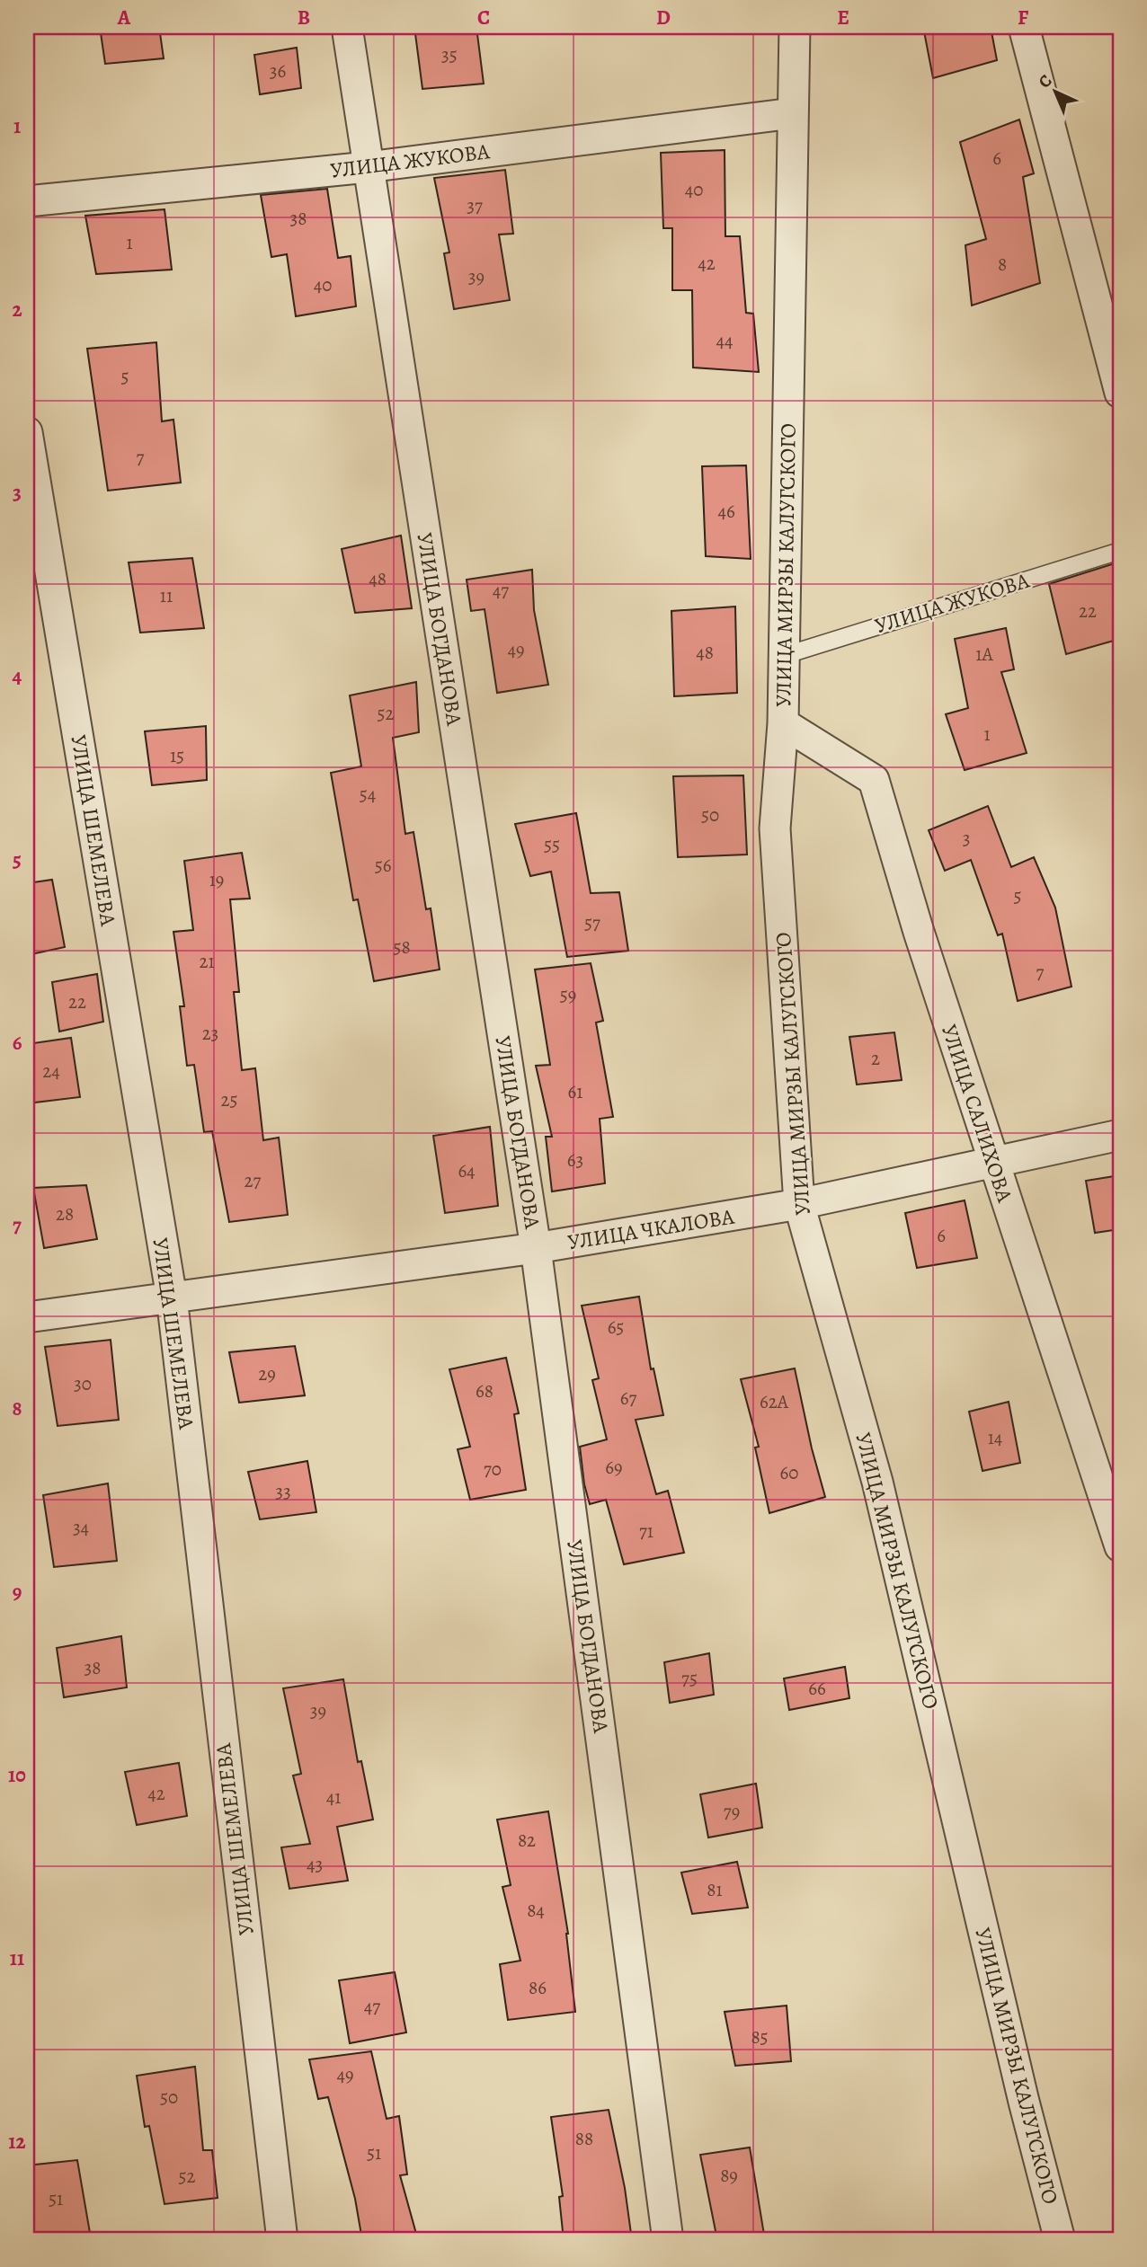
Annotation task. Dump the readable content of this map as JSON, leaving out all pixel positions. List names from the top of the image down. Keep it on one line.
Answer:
{"streets":{"street":["УЛИЦА ЖУКОВА","УЛИЦА МИРЗЫ КАЛУГСКОГО","УЛИЦА БОГДАНОВА","УЛИЦА ШЕМЕЛЕВА","УЛИЦА САЛИХОВА","УЛИЦА ЧКАЛОВА"]},"crossings":[["УЛИЦА ЖУКОВА","УЛИЦА МИРЗЫ КАЛУГСКОГО"],["УЛИЦА ЖУКОВА","УЛИЦА БОГДАНОВА"],["УЛИЦА МИРЗЫ КАЛУГСКОГО","УЛИЦА САЛИХОВА"],["УЛИЦА МИРЗЫ КАЛУГСКОГО","УЛИЦА ЧКАЛОВА"],["УЛИЦА БОГДАНОВА","УЛИЦА ЧКАЛОВА"],["УЛИЦА ШЕМЕЛЕВА","УЛИЦА ЧКАЛОВА"],["УЛИЦА САЛИХОВА","УЛИЦА ЧКАЛОВА"]],"house_numbers":["35","36","6","40","37","38","1","42","8","39","40","44","5","7","46","48","47","11","22","49","48","1А","52","1","15","54","50","3","55","56","19","5","57","58","21","7","59","22","23","2","24","61","25","63","64","27","28","6","65","29","30","68","67","62А","14","69","70","60","33","34","71","38","75","66","39","42","41","79","82","43","81","84","86","47","85","49","50","88","51","89","52","51"],"north":"top left","grid":{"columns":["A","B","C","D","E","F"],"rows":["1","2","3","4","5","6","7","8","9","10","11","12"]}}
